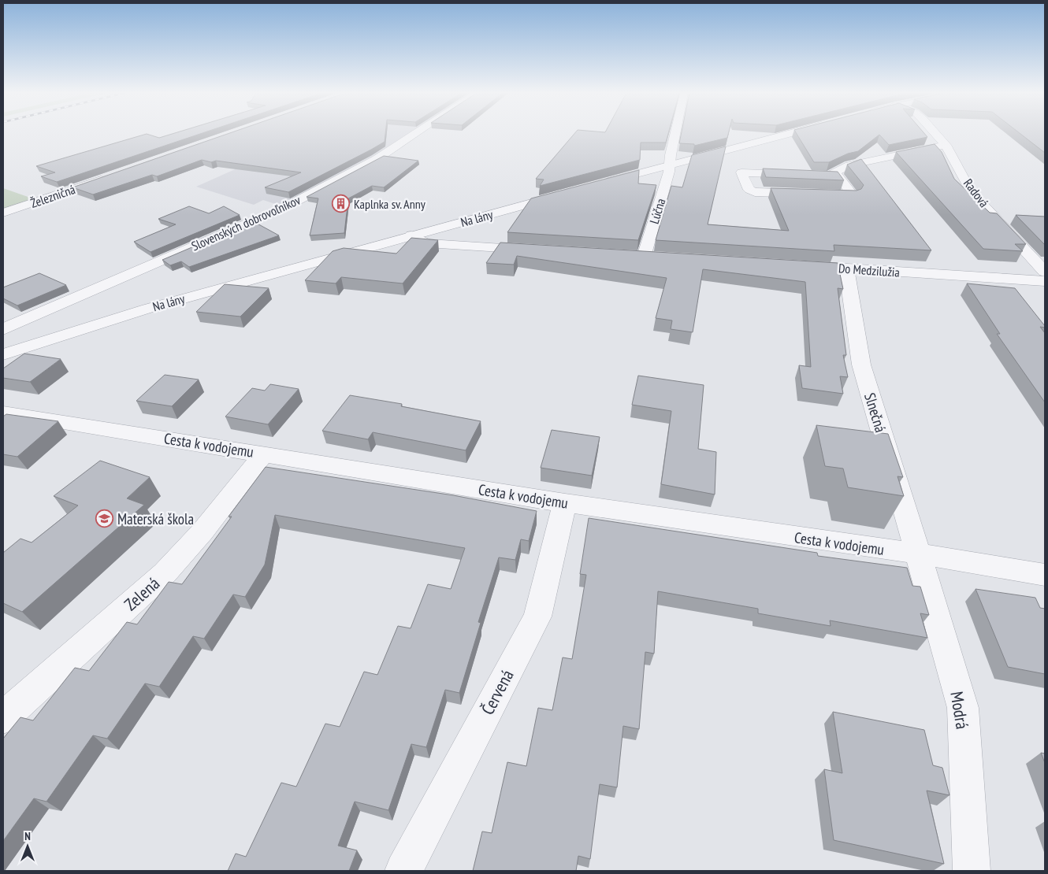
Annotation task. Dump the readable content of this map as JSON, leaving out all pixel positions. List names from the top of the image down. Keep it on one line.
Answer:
{"streets":{"street":["Radová","Železničná","Lúčna","Na lány","Slovenských dobrovoľníkov","Do Medzilužia","Slnečná","Cesta k vodojemu","Zelená","Červená","Modrá"]},"crossings":[["Do Medzilužia","Slnečná"],["Slnečná","Cesta k vodojemu"],["Slnečná","Modrá"],["Cesta k vodojemu","Zelená"],["Cesta k vodojemu","Červená"],["Cesta k vodojemu","Modrá"]],"places":{"building":["Kaplnka sv. Anny"],"school or university":["Materská škola"]},"north":"top"}
